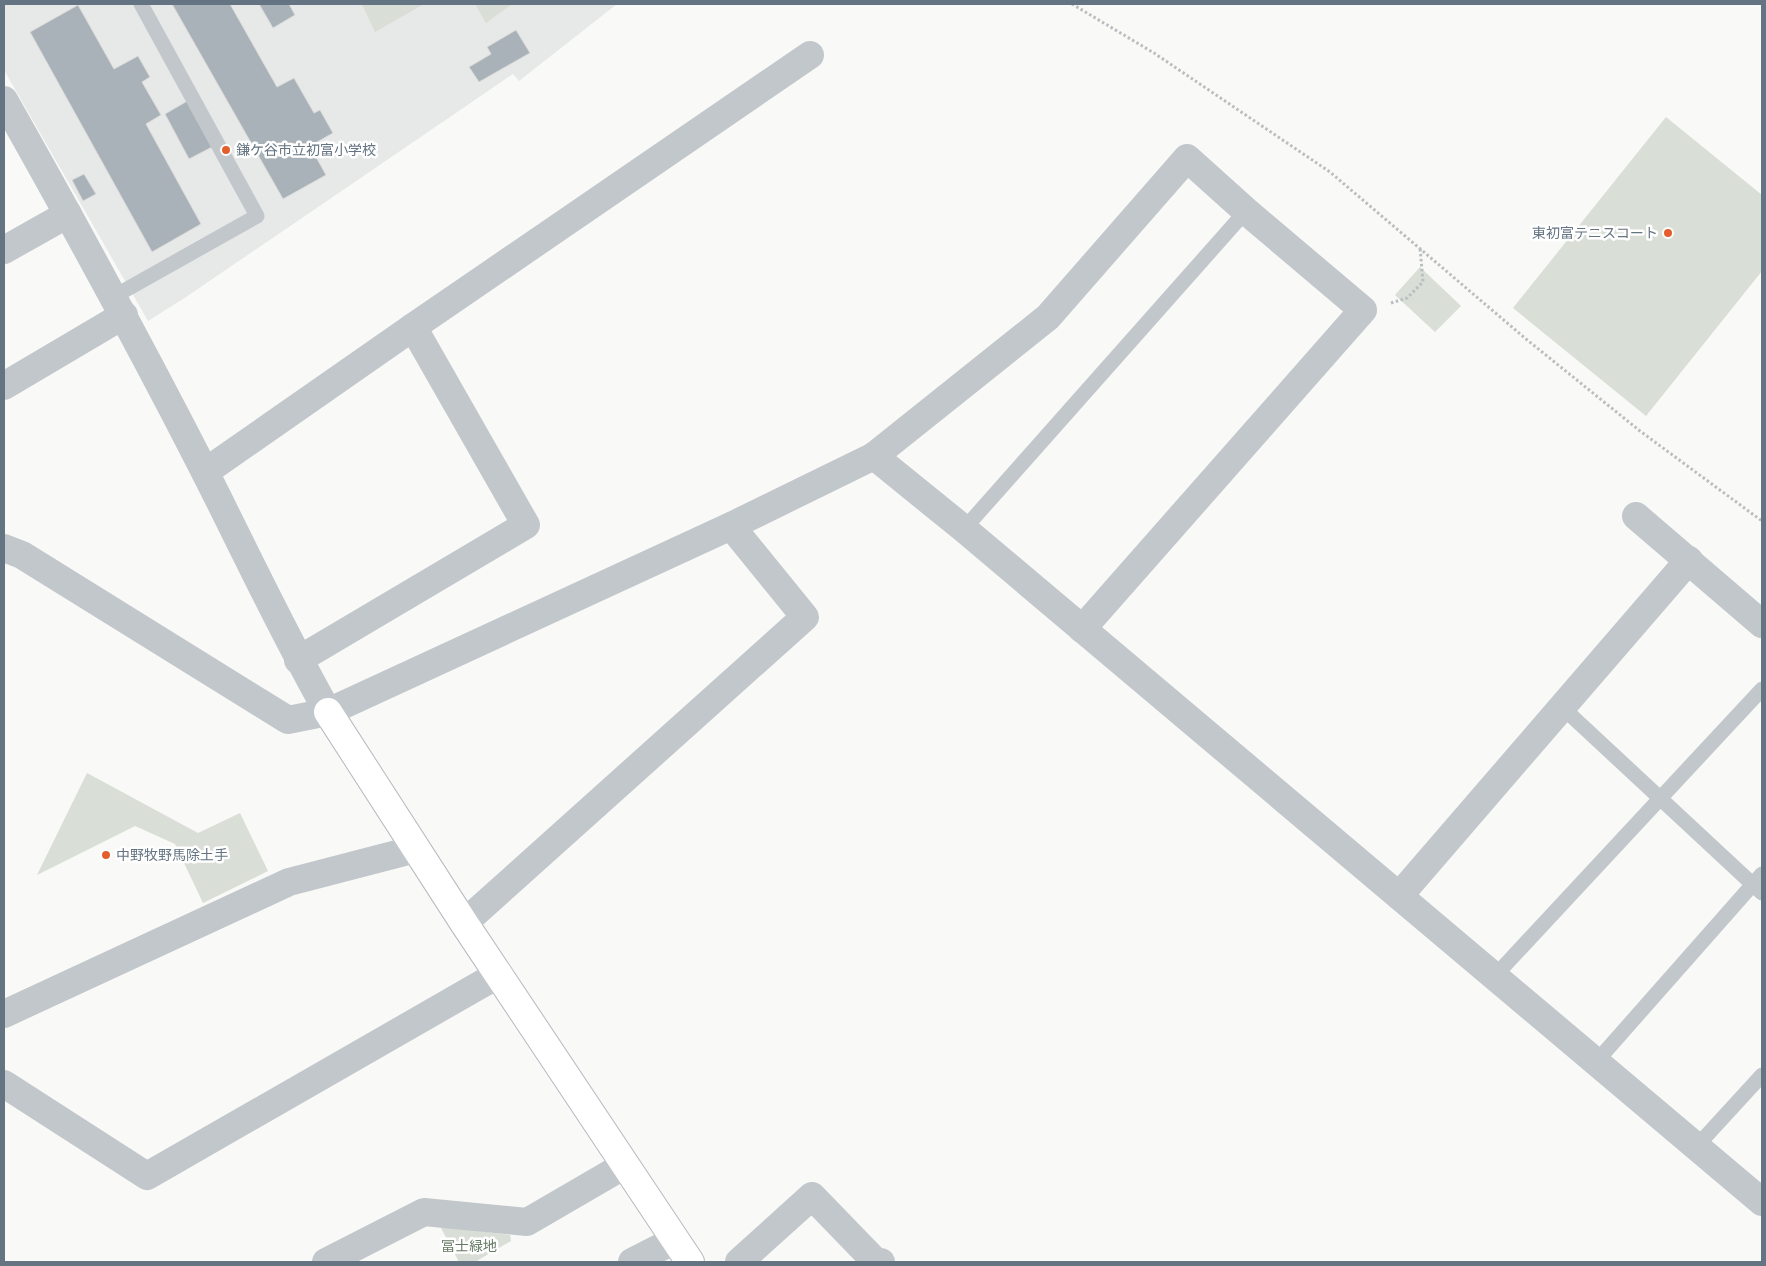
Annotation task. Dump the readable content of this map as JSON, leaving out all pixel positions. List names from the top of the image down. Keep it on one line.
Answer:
{"parks":["冨士緑地"],"places":["鎌ケ谷市立初富小学校","東初富テニスコート","中野牧野馬除土手"]}
